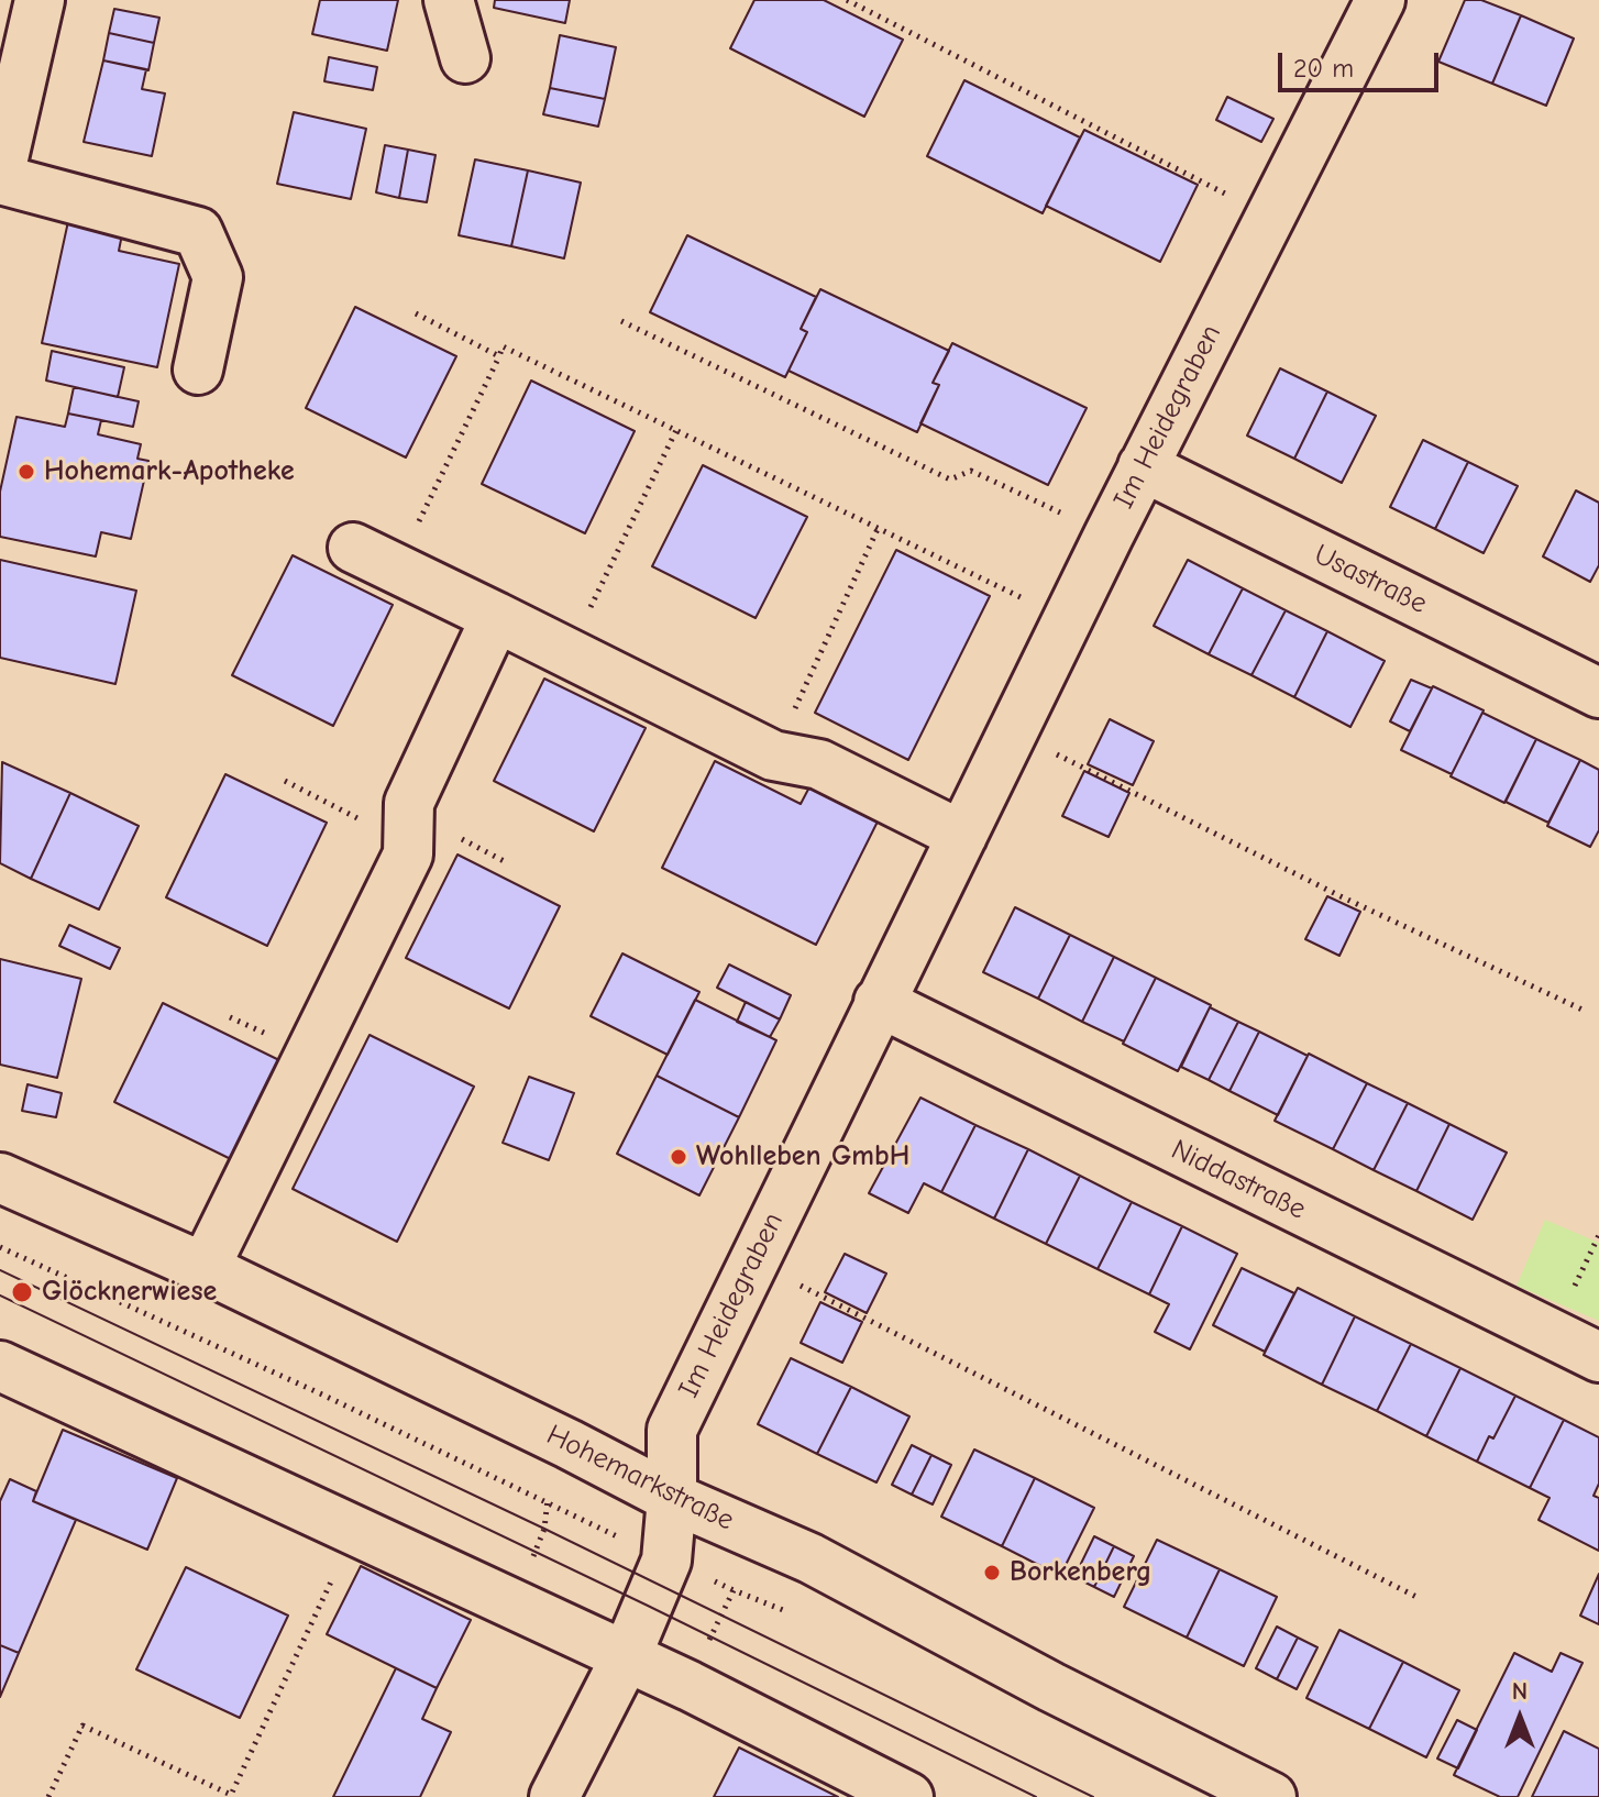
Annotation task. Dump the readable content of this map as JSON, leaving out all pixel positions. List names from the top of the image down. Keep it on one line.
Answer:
{"streets":{"street":["Im Heidegraben","Usastraße","Niddastraße","Hohemarkstraße"]},"crossings":[["Im Heidegraben","Usastraße"],["Im Heidegraben","Niddastraße"],["Im Heidegraben","Hohemarkstraße"]],"places":["Hohemark-Apotheke","Wohlleben GmbH","Glöcknerwiese","Borkenberg"],"scale_bar":"20 m","north":"top"}
